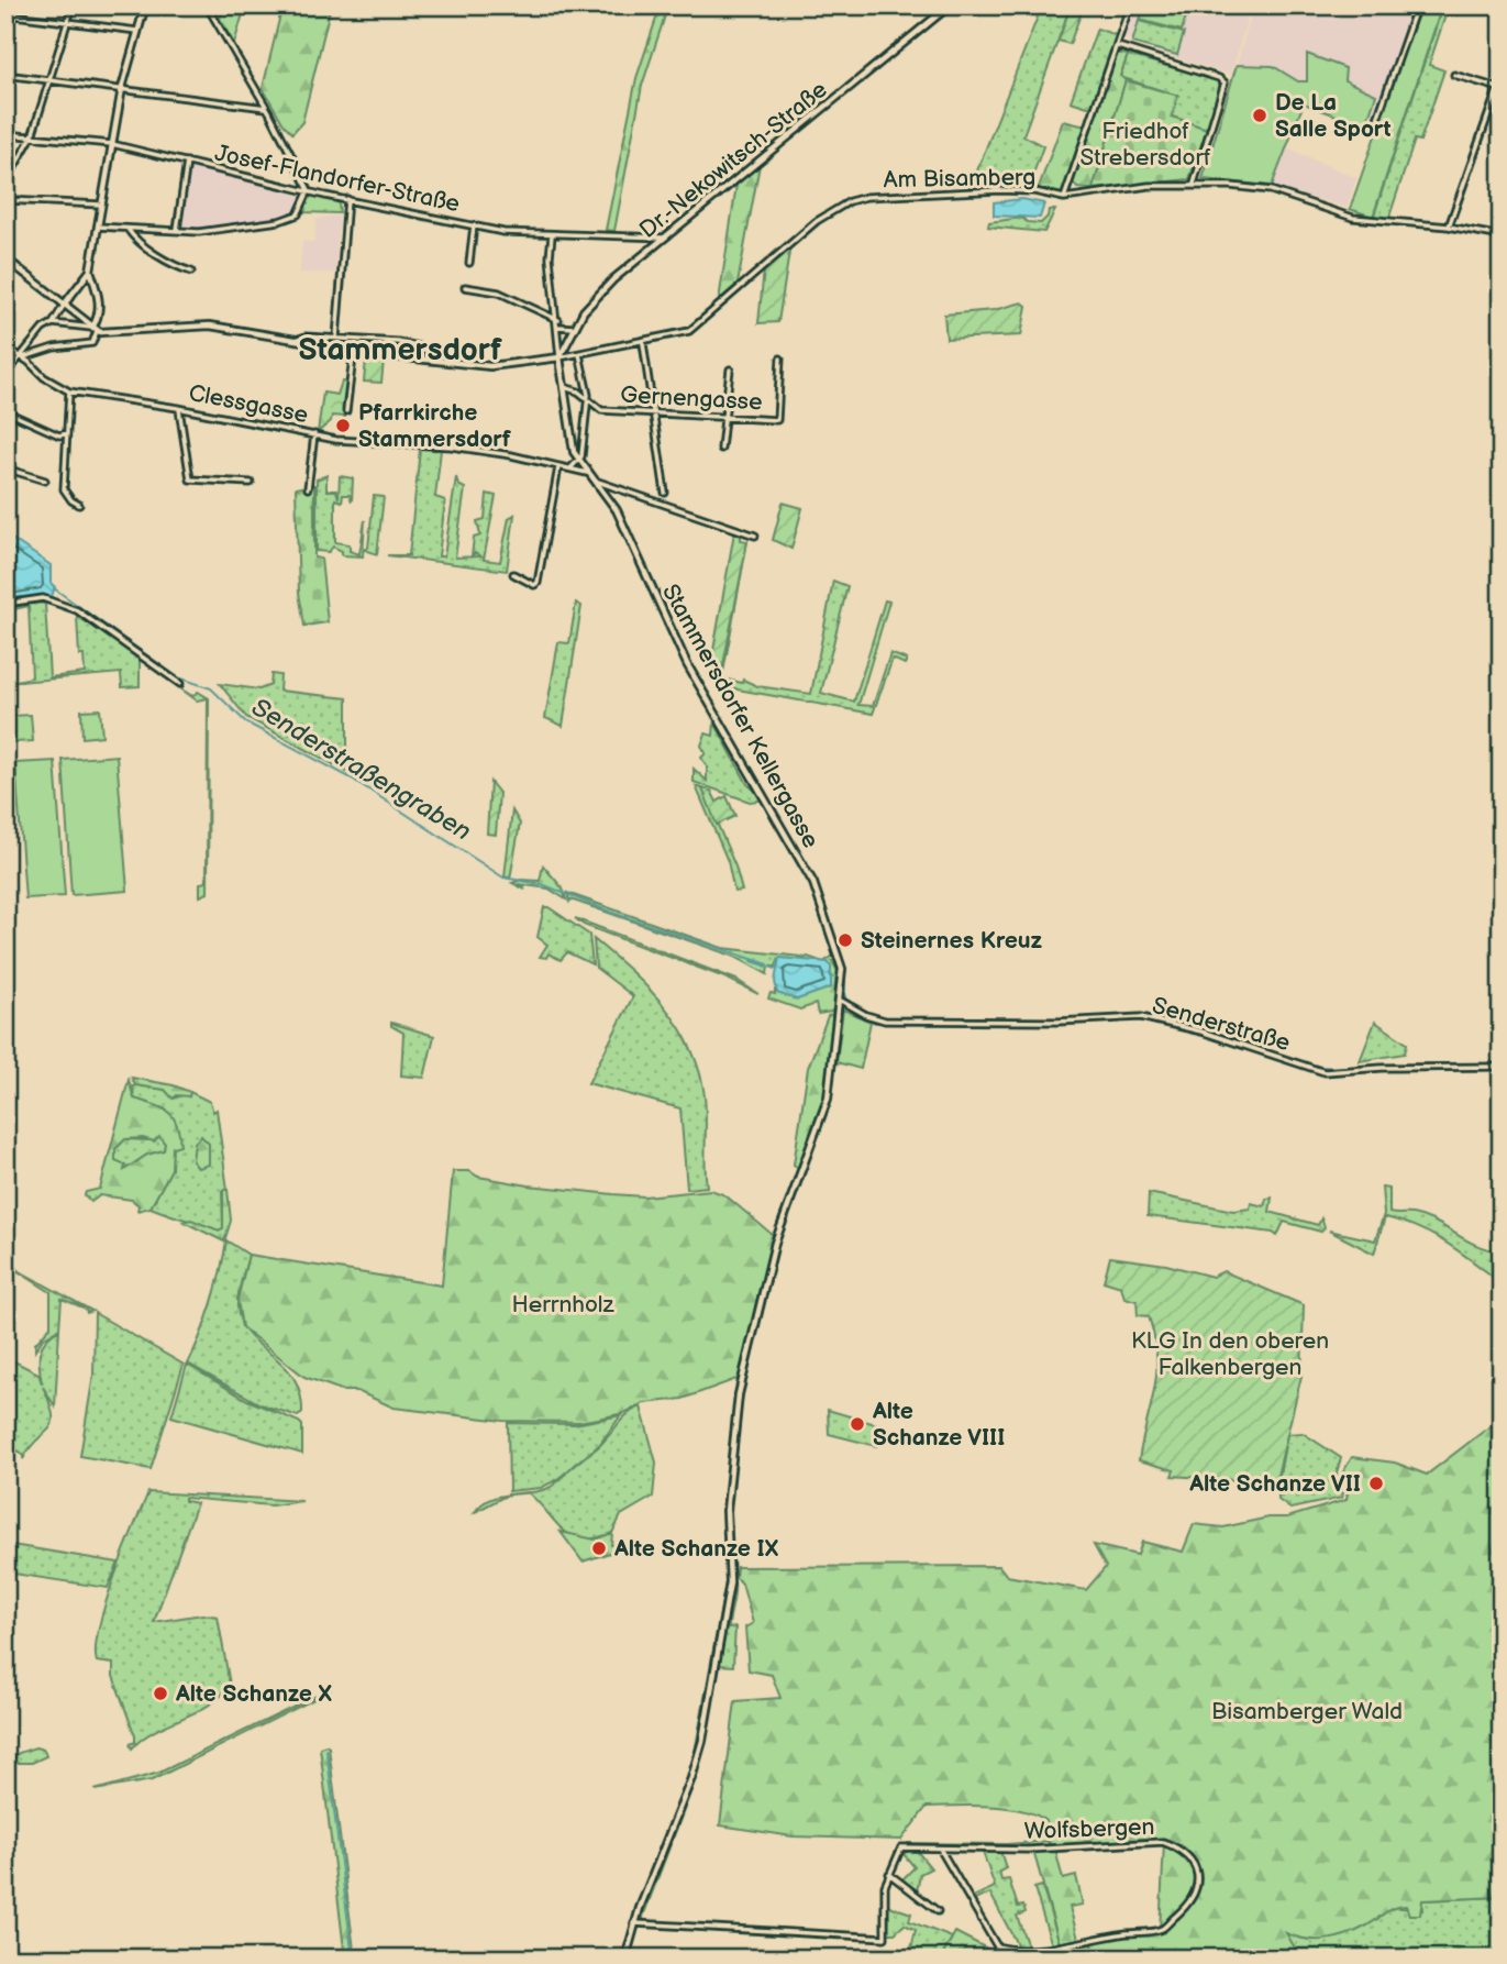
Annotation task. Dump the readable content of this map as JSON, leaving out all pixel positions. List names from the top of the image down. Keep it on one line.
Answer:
{"streets":{"street":["Dr.-Nekowitsch-Straße","Josef-Flandorfer-Straße","Am Bisamberg","Gernengasse","Clessgasse","Stammersdorfer Kellergasse","Senderstraße","Wolfsbergen"]},"crossings":[["Dr.-Nekowitsch-Straße","Josef-Flandorfer-Straße"],["Dr.-Nekowitsch-Straße","Stammersdorfer Kellergasse"],["Gernengasse","Stammersdorfer Kellergasse"],["Clessgasse","Stammersdorfer Kellergasse"],["Stammersdorfer Kellergasse","Senderstraße"]],"districts":["Stammersdorf"],"water":["Senderstraßengraben"],"parks":["Friedhof Strebersdorf","Herrnholz","KLG In den oberen Falkenbergen","Bisamberger Wald"],"places":["De La Salle Sport","Pfarrkirche Stammersdorf","Steinernes Kreuz","Alte Schanze VIII","Alte Schanze VII","Alte Schanze IX","Alte Schanze X"]}
